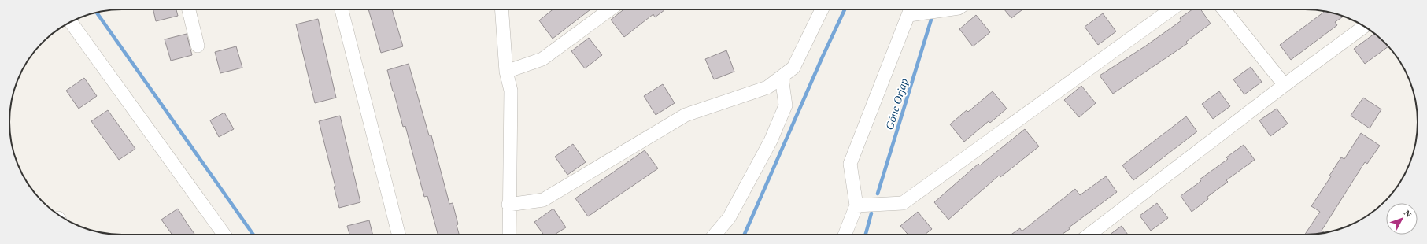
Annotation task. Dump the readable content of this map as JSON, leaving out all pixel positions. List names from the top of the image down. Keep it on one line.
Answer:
{"water":["Góne Orjap"],"north":"top right"}
